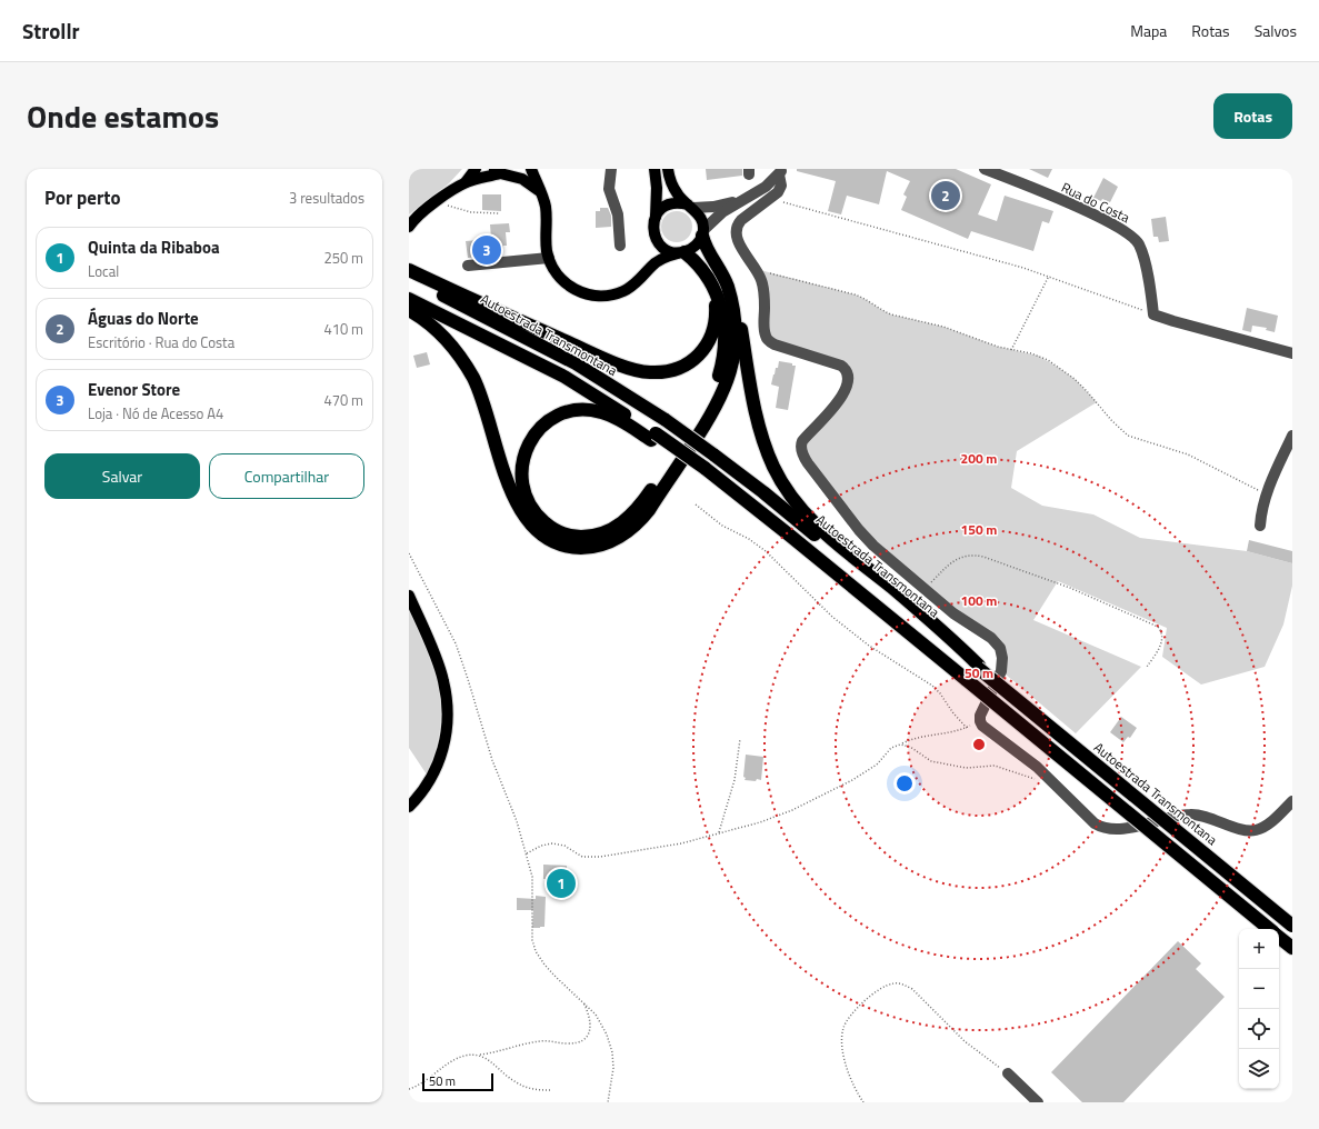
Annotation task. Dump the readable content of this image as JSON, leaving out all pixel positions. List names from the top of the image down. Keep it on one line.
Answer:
{"streets":{"highway":["Autoestrada Transmontana"],"street":["Rua do Costa"]},"scale_bar":"50 m","page":{"header":"Strollr","nav":["Mapa","Rotas","Salvos"],"title":"Onde estamos","buttons":["Rotas",["Salvar","Compartilhar"]],"heading":["Por perto","3 resultados"],"pins":["2","3","1"],"list":[{"mark":"1","name":"Quinta da Ribaboa","note":"Local","value":"250 m"},{"mark":"2","name":"Águas do Norte","note":"Escritório · Rua do Costa","value":"410 m"},{"mark":"3","name":"Evenor Store","note":"Loja · Nó de Acesso A4","value":"470 m"}],"map_buttons":["+","−"],"scale":"50 m"},"rings":["200 m","150 m","100 m","50 m"]}
